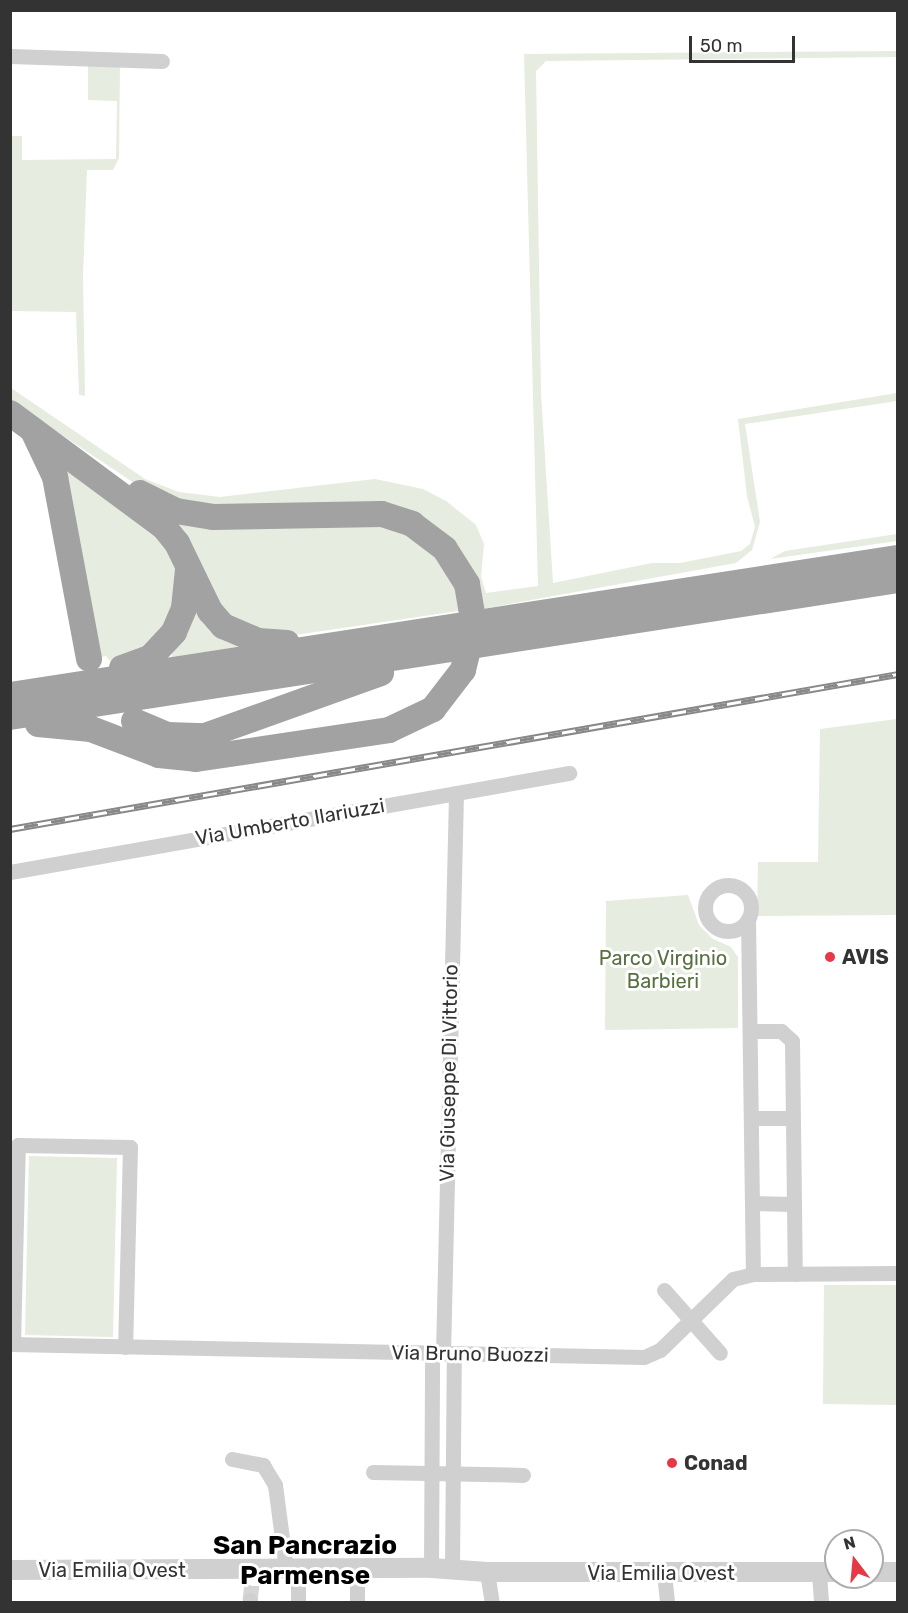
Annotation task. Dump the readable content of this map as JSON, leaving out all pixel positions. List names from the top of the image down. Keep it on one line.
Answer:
{"streets":{"street":["Via Umberto Ilariuzzi","Via Giuseppe Di Vittorio","Via Bruno Buozzi","Via Emilia Ovest"]},"crossings":[["Via Umberto Ilariuzzi","Via Giuseppe Di Vittorio"],["Via Giuseppe Di Vittorio","Via Bruno Buozzi"]],"districts":["San Pancrazio Parmense"],"parks":["Parco Virginio Barbieri"],"places":["AVIS","Conad"],"scale_bar":"50 m","north":"top"}
